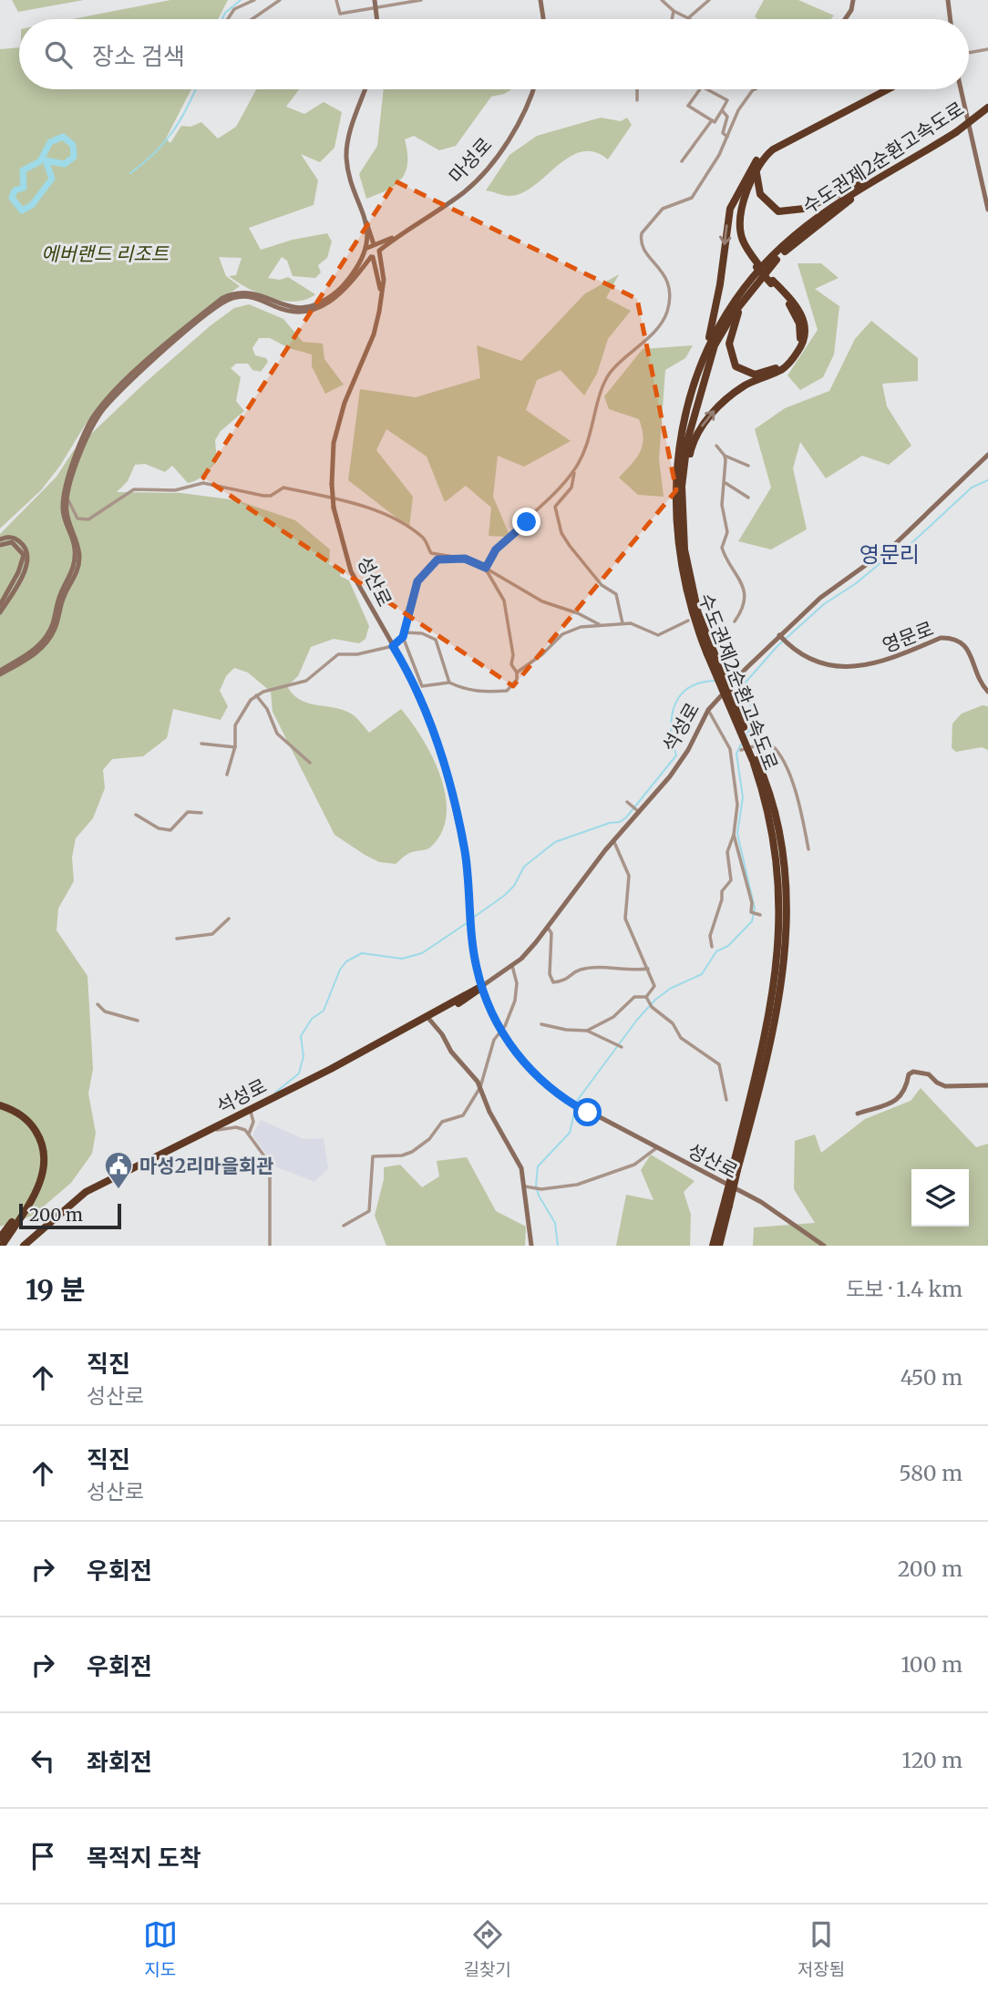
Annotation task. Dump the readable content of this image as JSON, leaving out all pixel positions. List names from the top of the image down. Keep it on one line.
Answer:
{"streets":{"highway":["수도권제2순환고속도로","석성로"],"street":["마성로","성산로","영문로"]},"crossings":[["성산로","석성로"],["영문로","석성로"]],"districts":["영문리"],"parks":["에버랜드 리조트"],"places":{"public building":["마성2리마을회관"]},"scale_bar":"200 m","page":{"search":"장소 검색","scale":"200 m","heading":["19 분","도보 · 1.4 km"],"list":[["직진","성산로","450 m"],["직진","성산로","580 m"],["우회전","200 m"],["우회전","100 m"],["좌회전","120 m"],"목적지 도착"],"nav":["지도","길찾기","저장됨"]}}
